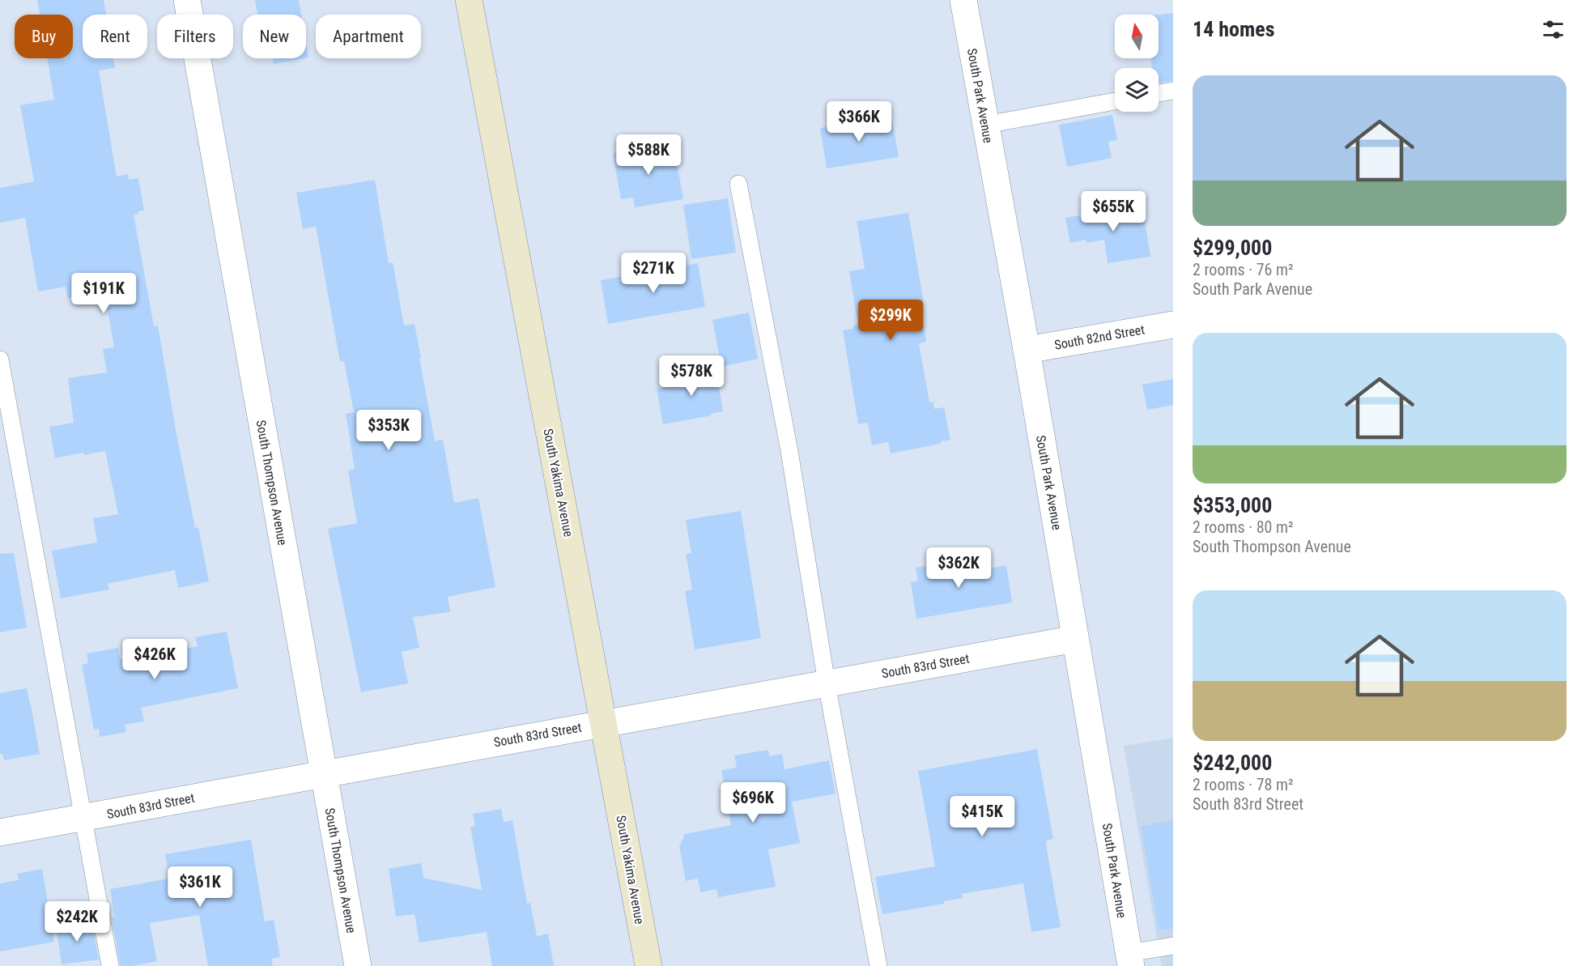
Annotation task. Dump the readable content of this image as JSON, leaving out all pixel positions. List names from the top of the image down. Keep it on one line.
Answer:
{"streets":{"main road":["South Yakima Avenue"],"street":["South Park Avenue","South 82nd Street","South Thompson Avenue","South 83rd Street"]},"crossings":[["South Park Avenue","South 82nd Street"],["South Park Avenue","South 83rd Street"],["South Thompson Avenue","South 83rd Street"],["South Yakima Avenue","South 83rd Street"]],"north":"top","page":{"heading":"14 homes","chip":["Buy","Rent","Filters","New","Apartment"],"list":[{"name":"$299,000","note":"2 rooms · 76 m² · South Park Avenue"},{"name":"$353,000","note":"2 rooms · 80 m² · South Thompson Avenue"},{"name":"$242,000","note":"2 rooms · 78 m² · South 83rd Street"}],"price":["$366K","$588K","$655K","$271K","$191K","$299K","$578K","$353K","$362K","$426K","$696K","$415K","$361K","$242K"]}}
